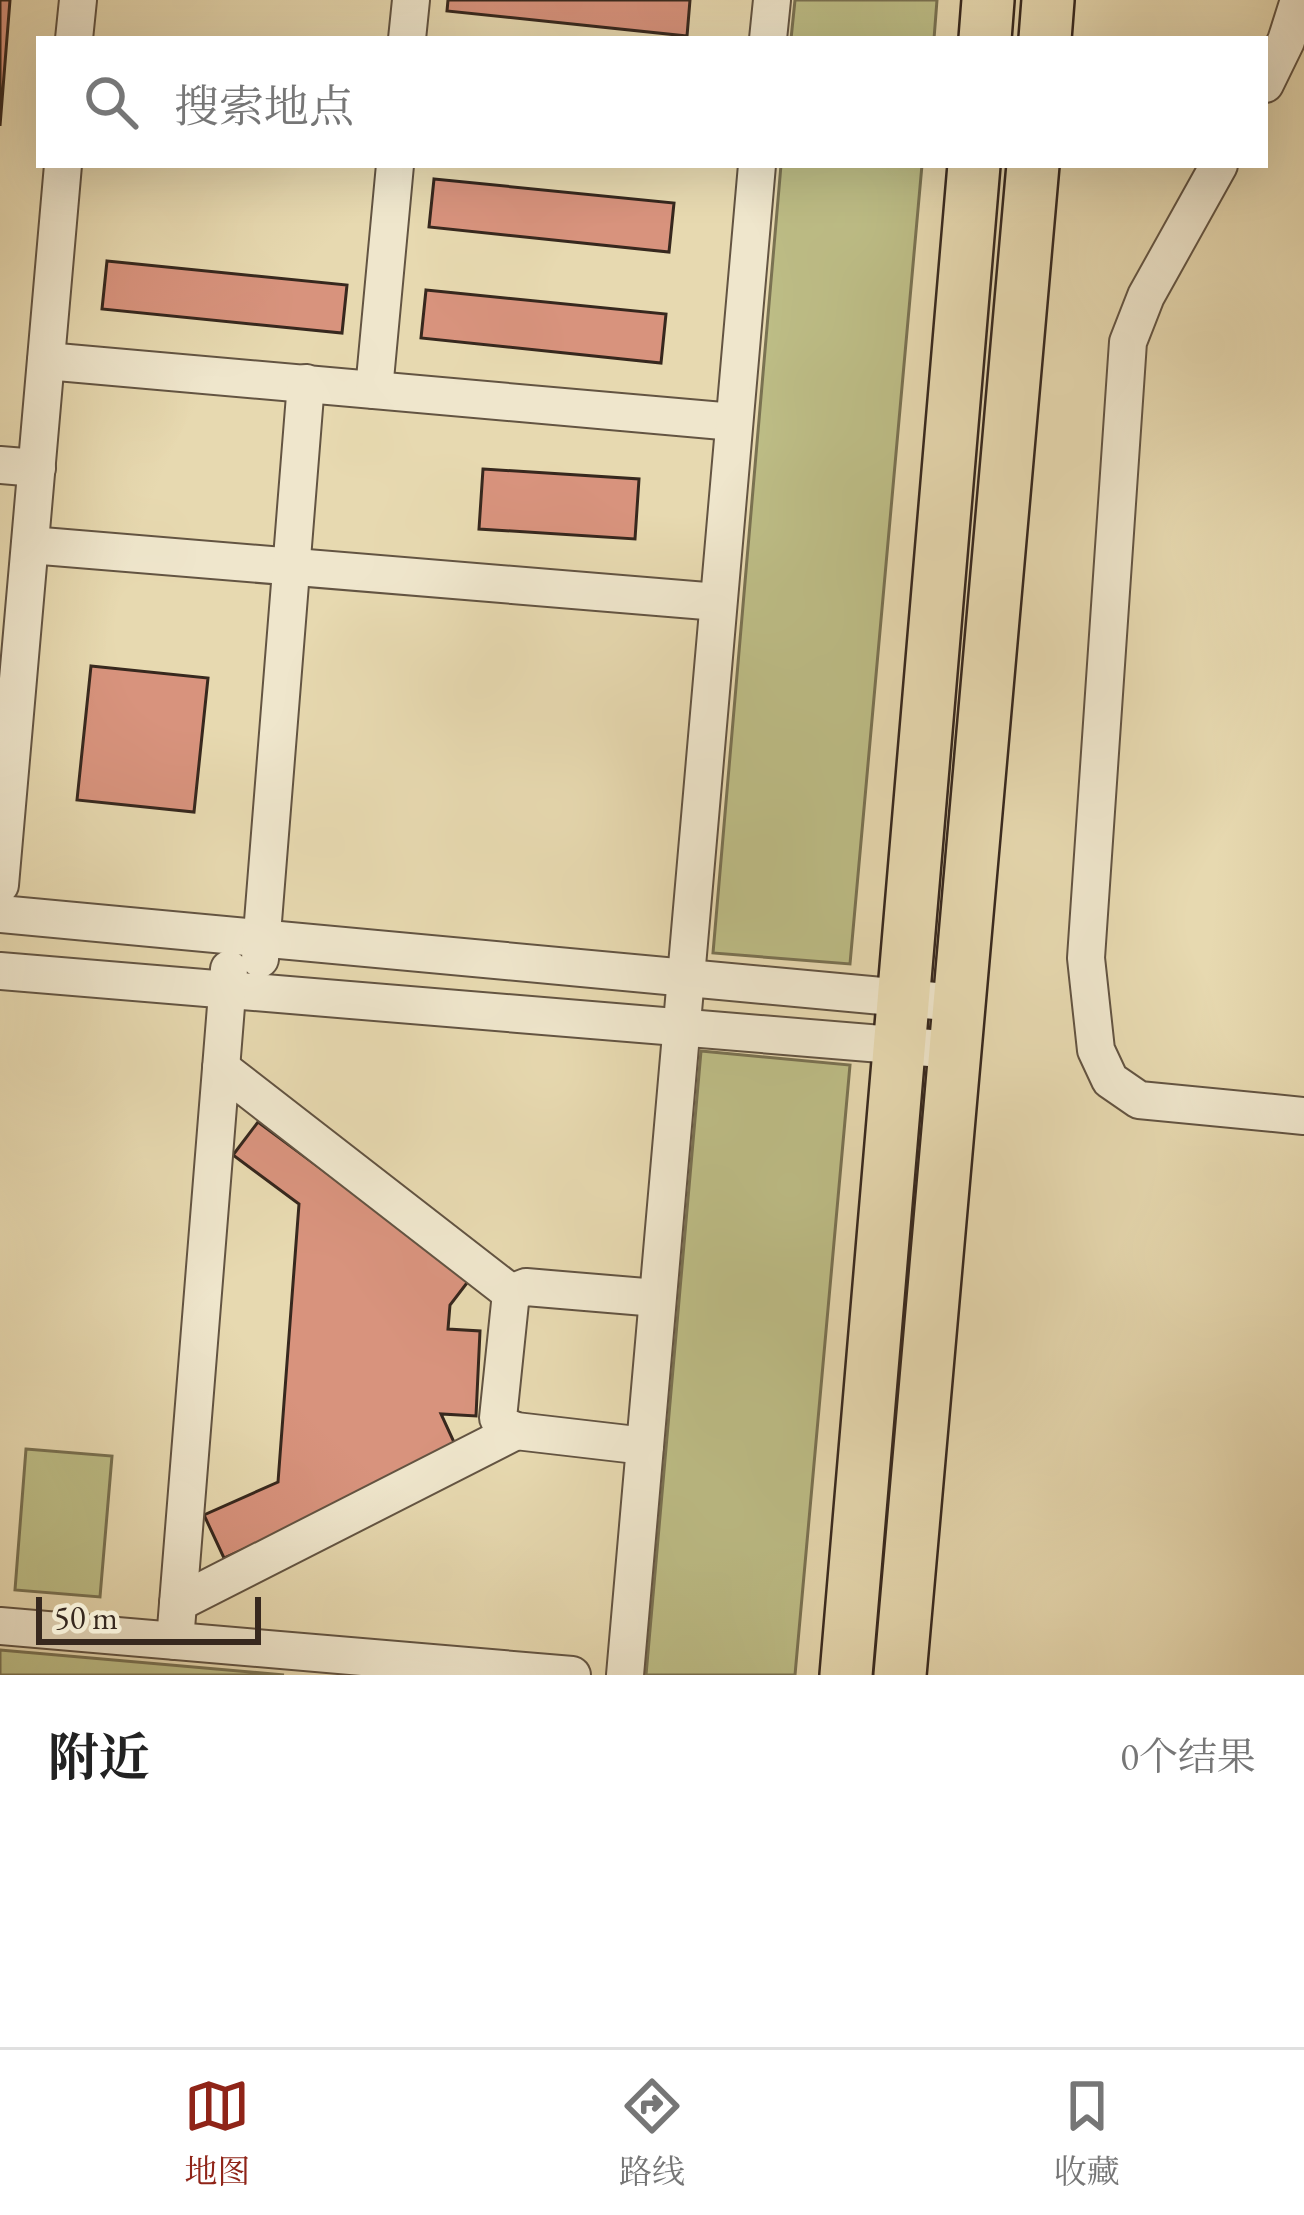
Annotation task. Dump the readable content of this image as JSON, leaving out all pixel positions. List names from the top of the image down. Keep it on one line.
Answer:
{"scale_bar":"50 m","page":{"search":"搜索地点","scale":"50 m","heading":["附近","0个结果"],"nav":["地图","路线","收藏"]}}
